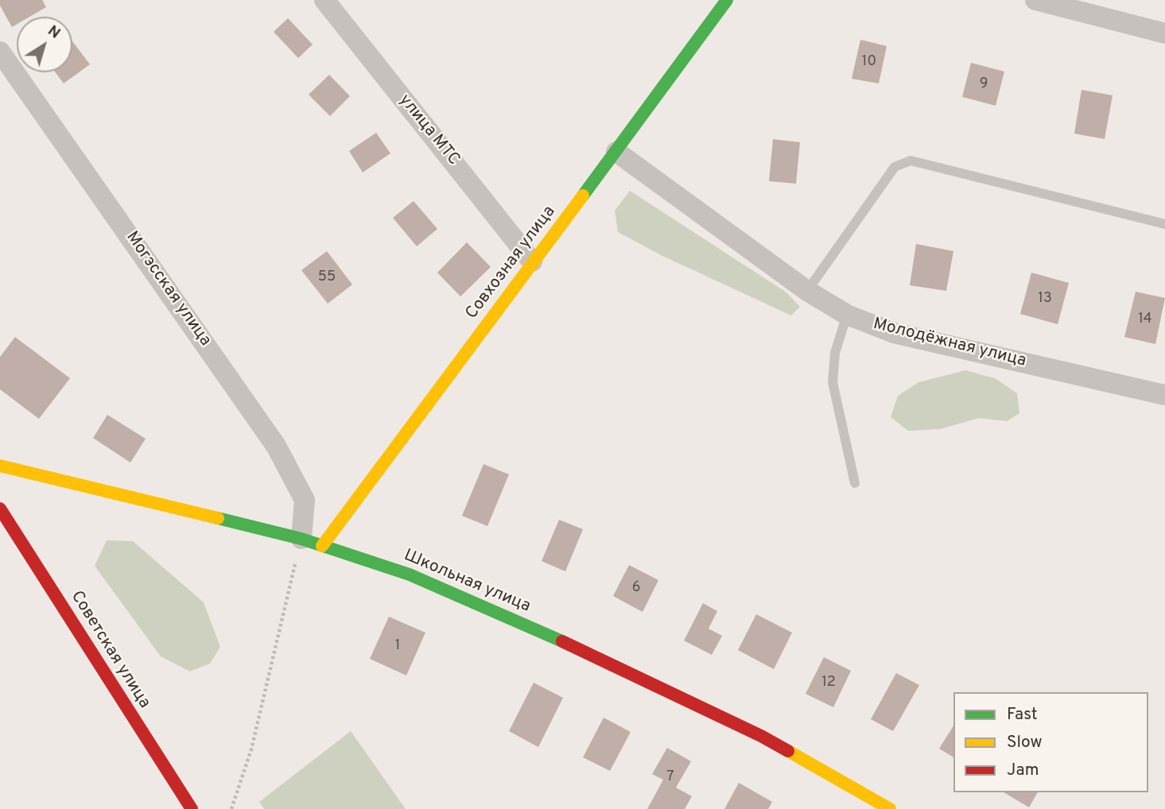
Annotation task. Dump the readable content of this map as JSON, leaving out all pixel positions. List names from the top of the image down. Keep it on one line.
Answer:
{"streets":{"street":["улица МТС","Совхозная улица","Могэсская улица","Молодёжная улица","Школьная улица","Советская улица"]},"crossings":[["улица МТС","Совхозная улица"],["Совхозная улица","Молодёжная улица"],["Совхозная улица","Школьная улица"],["Могэсская улица","Школьная улица"]],"house_numbers":["10","9","55","13","14","6","1","12","7"],"legend":["Fast","Slow","Jam"],"north":"top right"}
